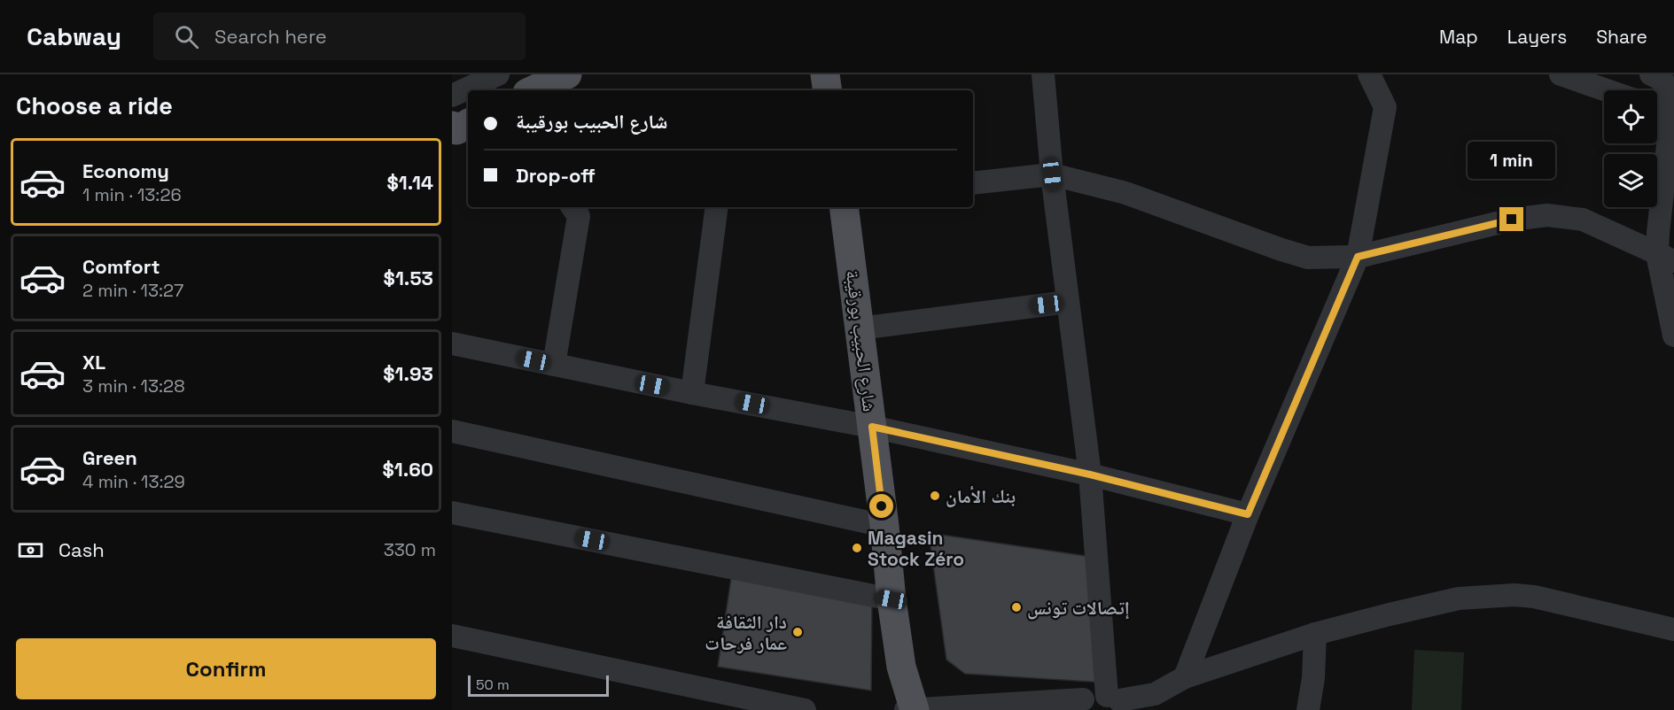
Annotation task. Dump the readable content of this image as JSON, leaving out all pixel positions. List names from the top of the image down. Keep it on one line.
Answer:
{"streets":{"main road":["شارع الحبيب بورقيبة"]},"places":["بنك الأمان","Magasin Stock Zéro","إتصالات تونس","دار الثقافة عمار فرحات"],"scale_bar":"50 m","page":{"header":"Cabway","search":"Search here","nav":["Map","Layers","Share"],"heading":"Choose a ride","banner":["شارع الحبيب بورقيبة","Drop-off"],"list":[{"name":"Economy","note":"1 min · 13:26","value":"$1.14"},{"name":"Comfort","note":"2 min · 13:27","value":"$1.53"},{"name":"XL","note":"3 min · 13:28","value":"$1.93"},{"name":"Green","note":"4 min · 13:29","value":"$1.60"}],"bubble":"1 min","pay":["Cash","330 m"],"buttons":"Confirm","scale":"50 m"}}
